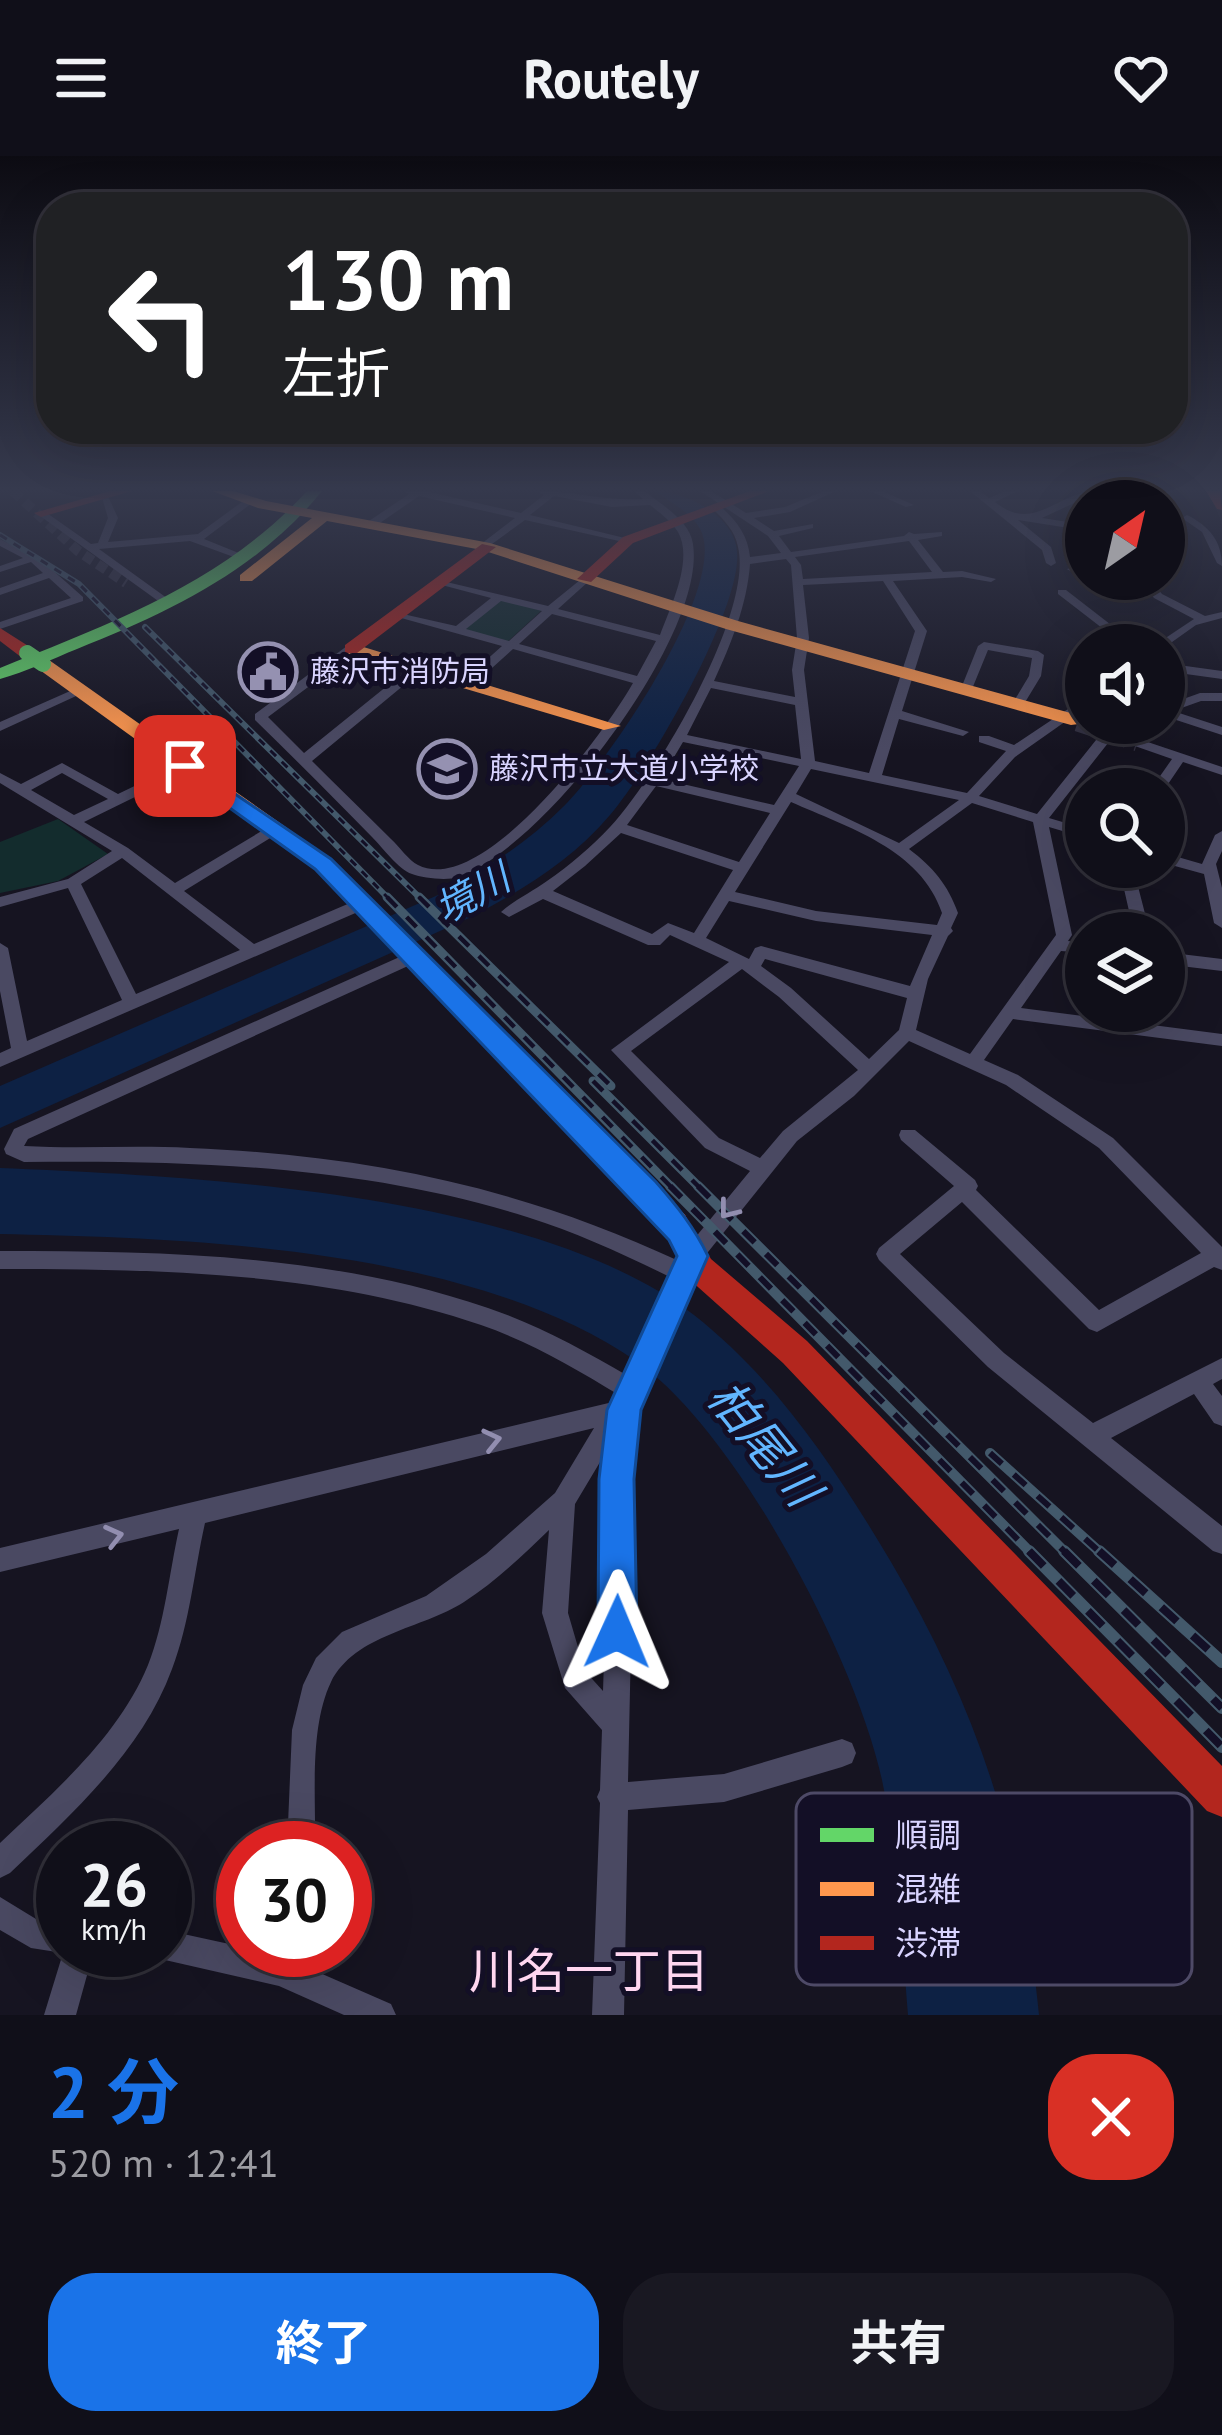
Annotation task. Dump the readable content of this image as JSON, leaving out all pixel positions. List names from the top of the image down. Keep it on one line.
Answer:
{"districts":["川名一丁目"],"water":["境川","柏尾川"],"places":{"public building":["藤沢市消防局"],"school or university":["藤沢市立大道小学校"]},"legend":["順調","混雑","渋滞"],"north":"top right","page":{"header":"Routely","turn":["130 m","左折"],"speed":"26 km/h","limit":"30","heading":["2 分","520 m · 12:41"],"buttons":["終了","共有"]}}
